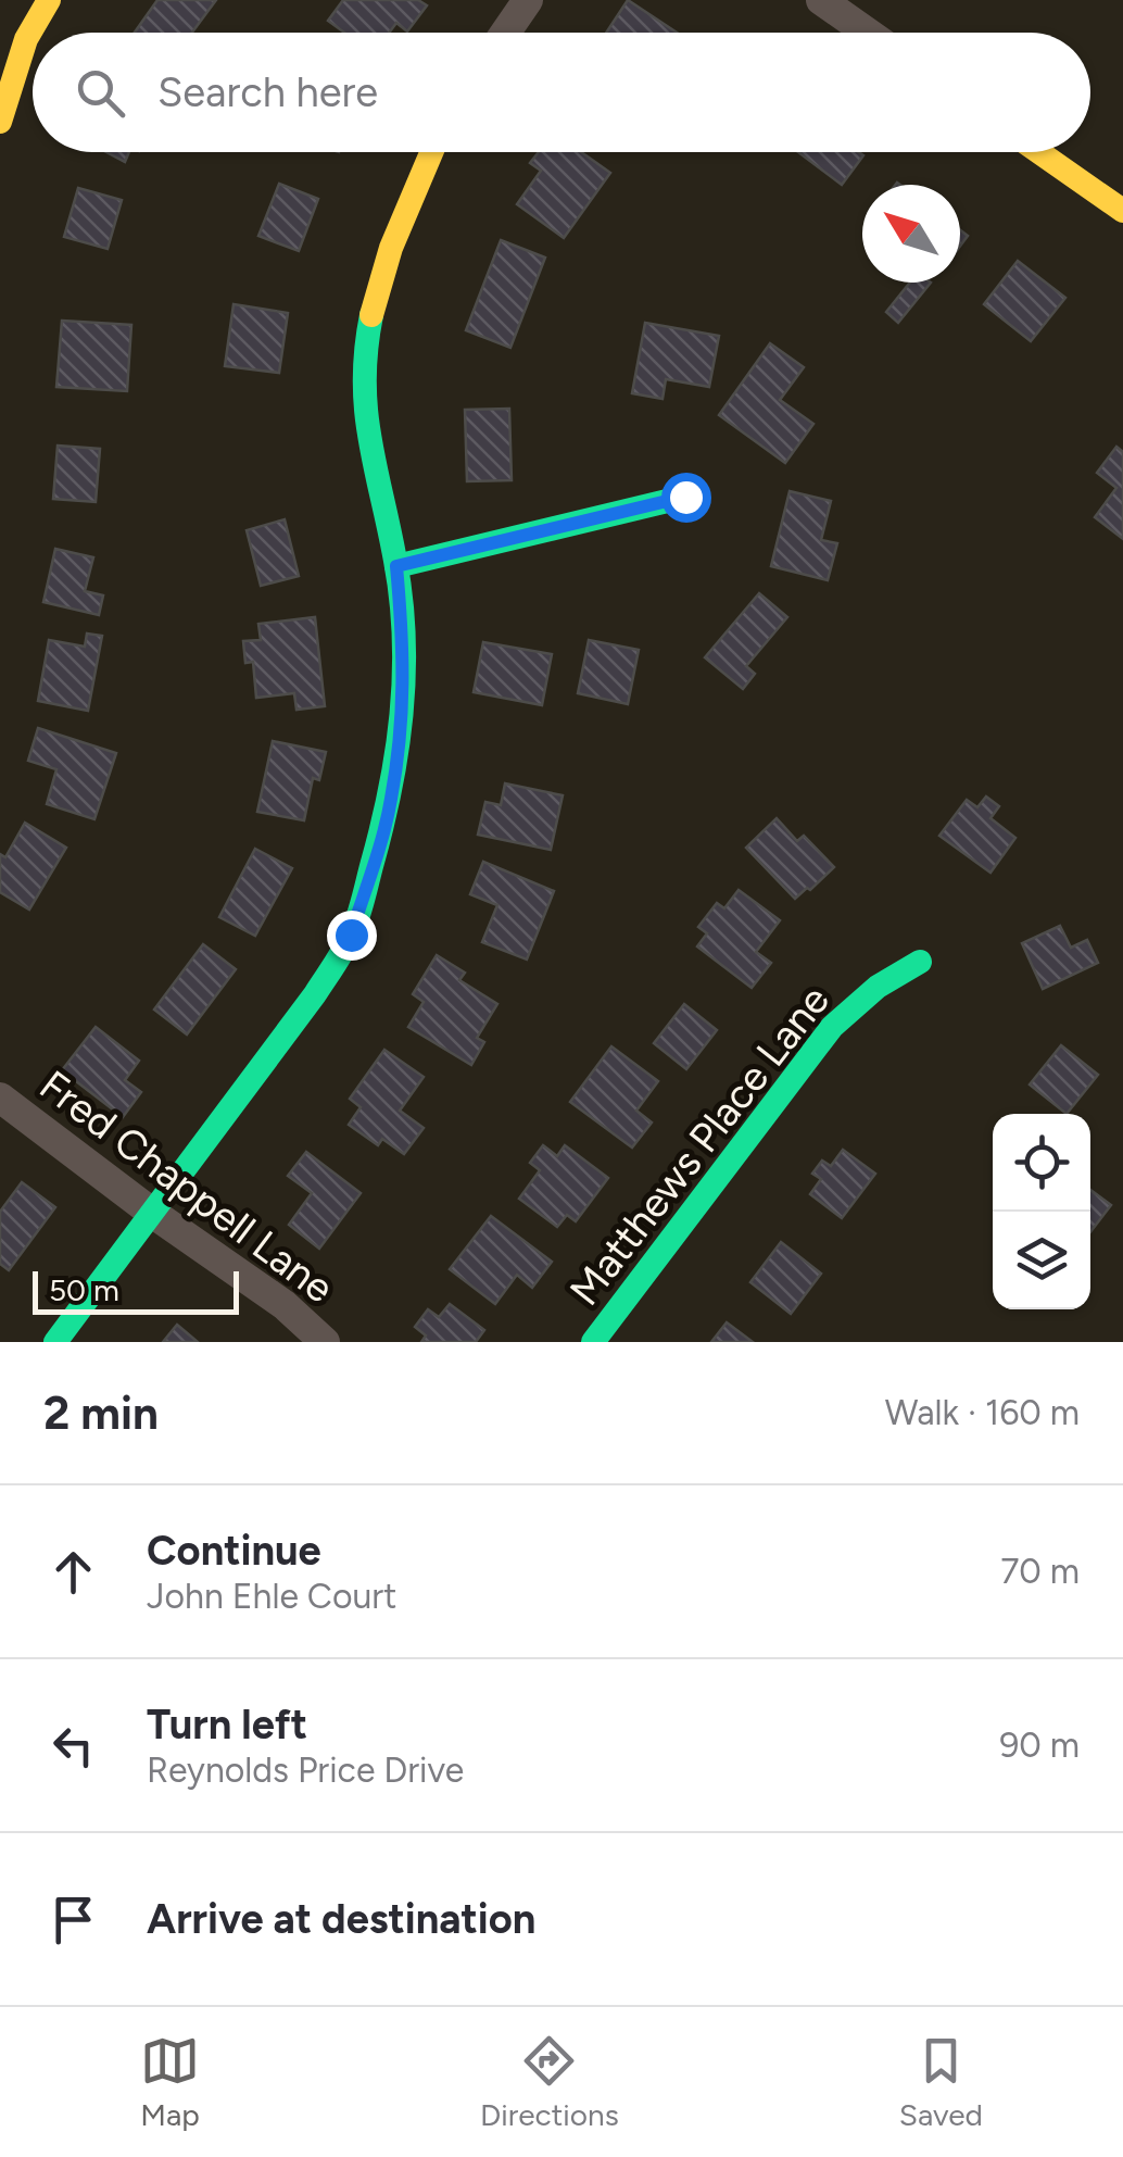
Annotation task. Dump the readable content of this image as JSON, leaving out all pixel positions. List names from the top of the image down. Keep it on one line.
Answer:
{"streets":{"street":["Matthews Place Lane","Fred Chappell Lane"]},"scale_bar":"50 m","north":"top left","page":{"search":"Search here","scale":"50 m","heading":["2 min","Walk · 160 m"],"list":[["Continue","John Ehle Court","70 m"],["Turn left","Reynolds Price Drive","90 m"],"Arrive at destination"],"nav":["Map","Directions","Saved"]}}
